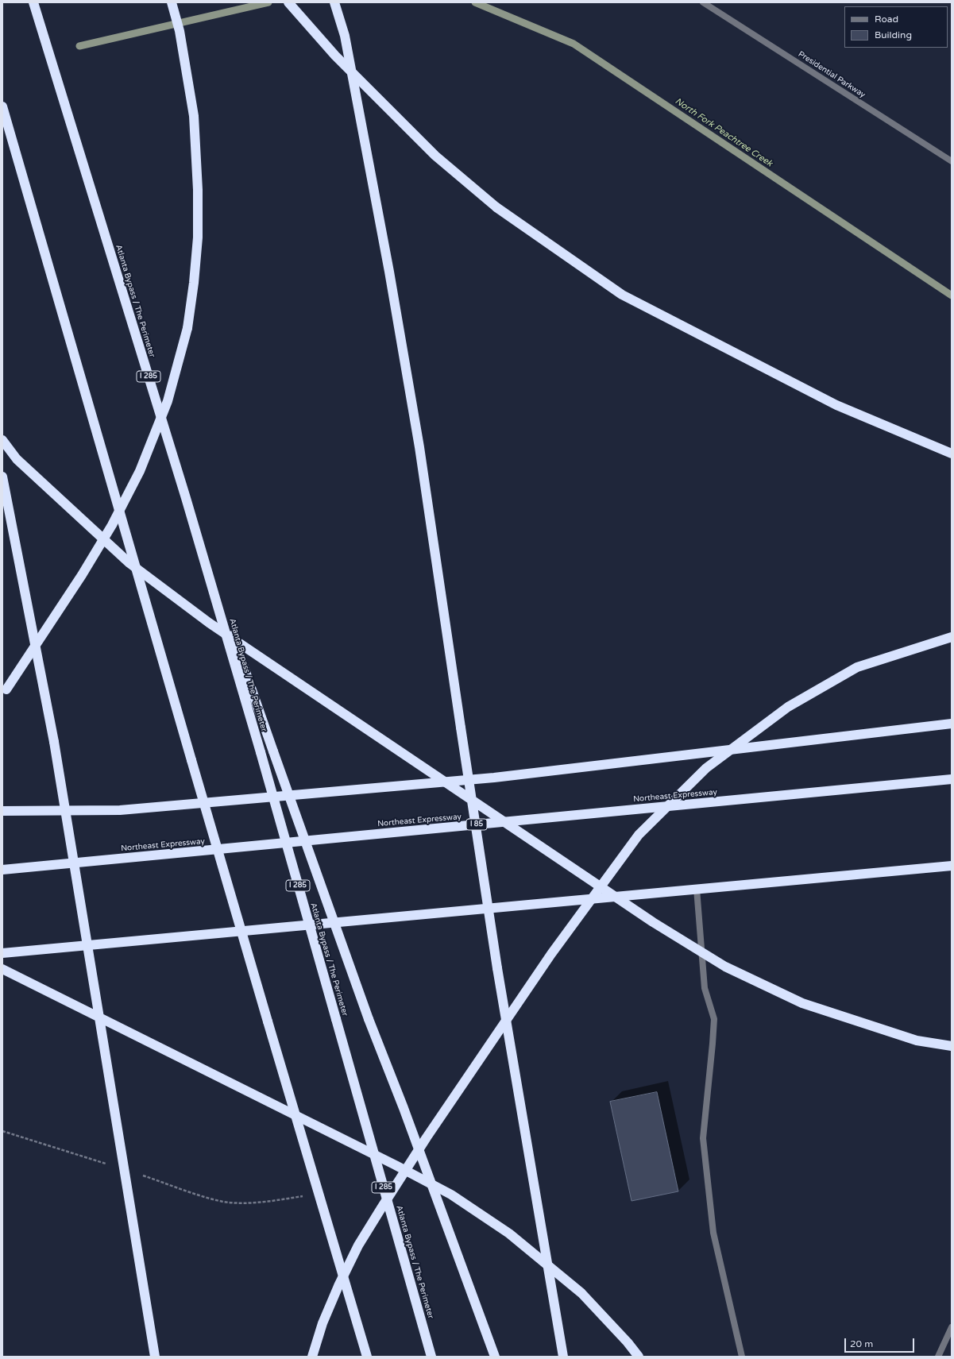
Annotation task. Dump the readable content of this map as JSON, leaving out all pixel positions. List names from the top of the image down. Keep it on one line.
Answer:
{"streets":{"highway":["Atlanta Bypass / The Perimeter","I 285","Northeast Expressway","I 85"],"street":["Presidential Parkway"]},"water":["North Fork Peachtree Creek"],"legend":["Road","Building"],"scale_bar":"20 m"}
